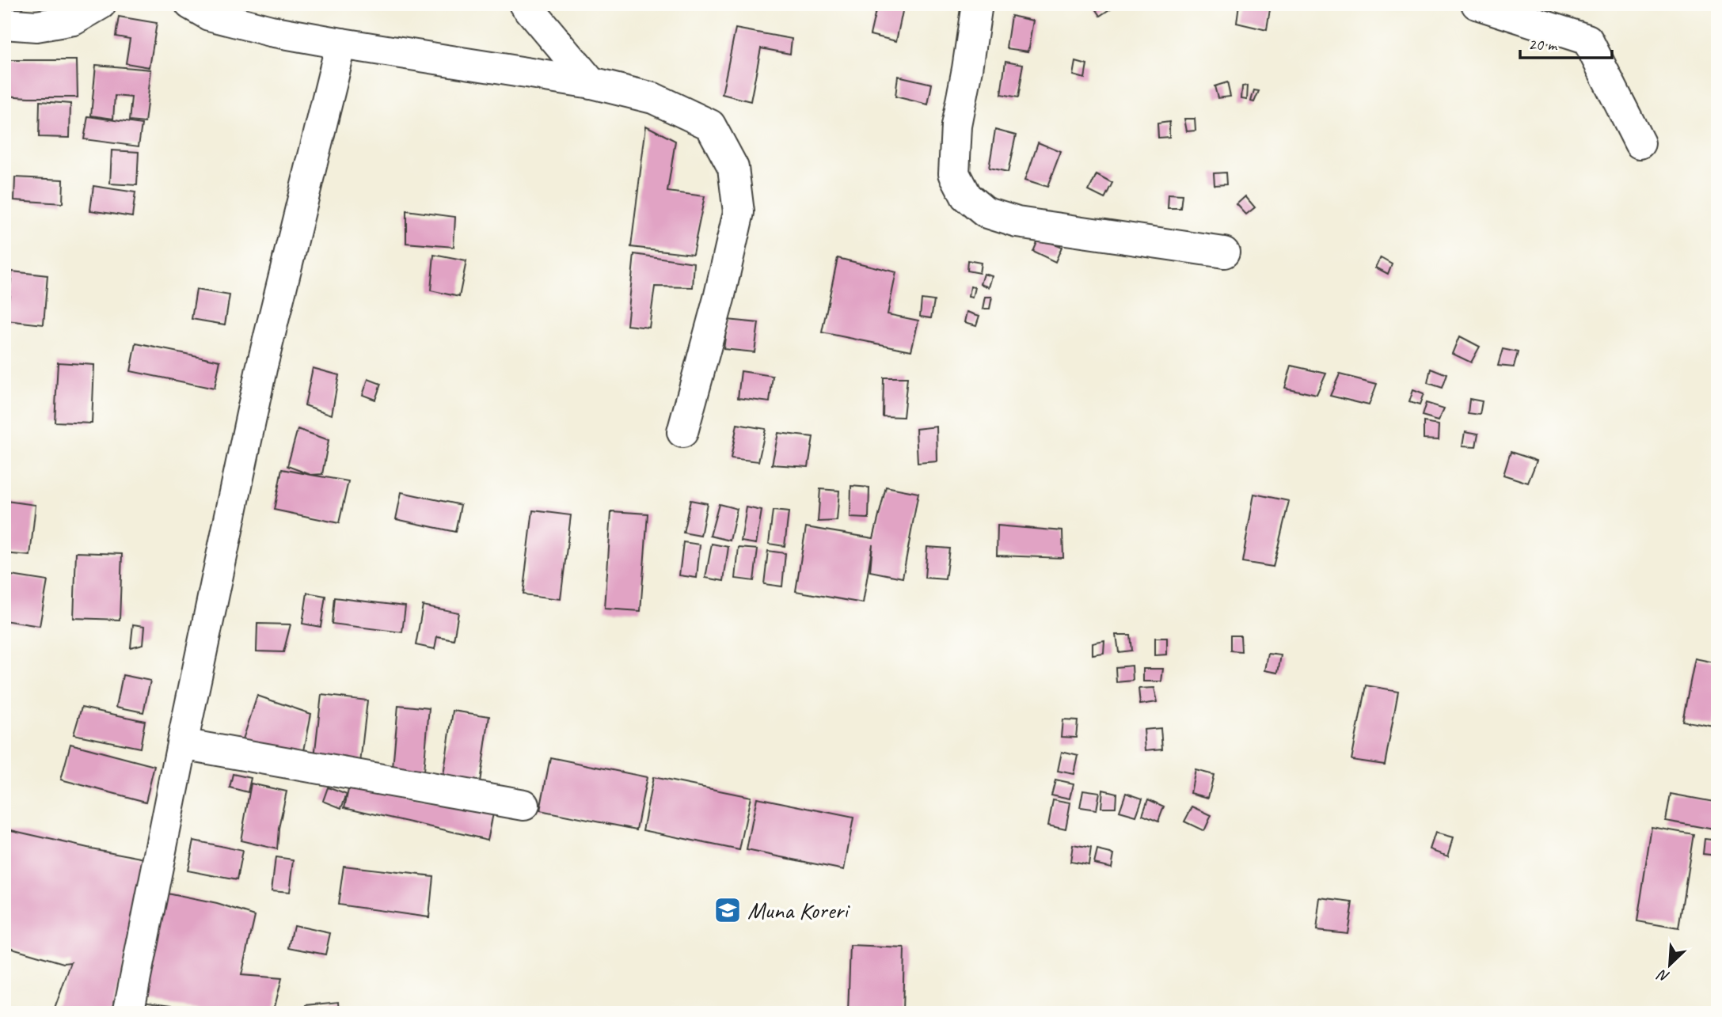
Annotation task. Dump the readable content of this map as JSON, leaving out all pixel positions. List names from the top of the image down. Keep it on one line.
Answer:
{"places":{"school or university":["Muna Koreri"]},"scale_bar":"20 m","north":"bottom left"}
